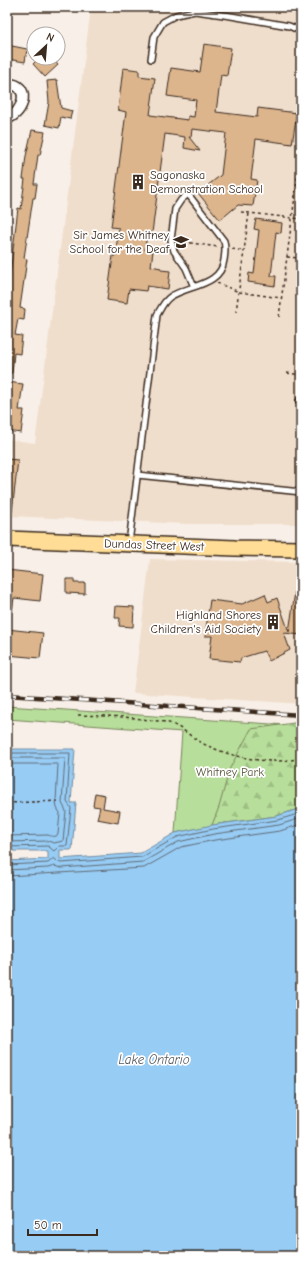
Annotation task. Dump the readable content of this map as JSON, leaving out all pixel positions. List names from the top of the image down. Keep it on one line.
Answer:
{"streets":{"main road":["Dundas Street West"]},"water":["Lake Ontario"],"parks":["Whitney Park"],"places":{"building":["Sagonaska Demonstration School","Highland Shores Children's Aid Society"],"school or university":["Sir James Whitney School for the Deaf"]},"scale_bar":"50 m","north":"top right"}
